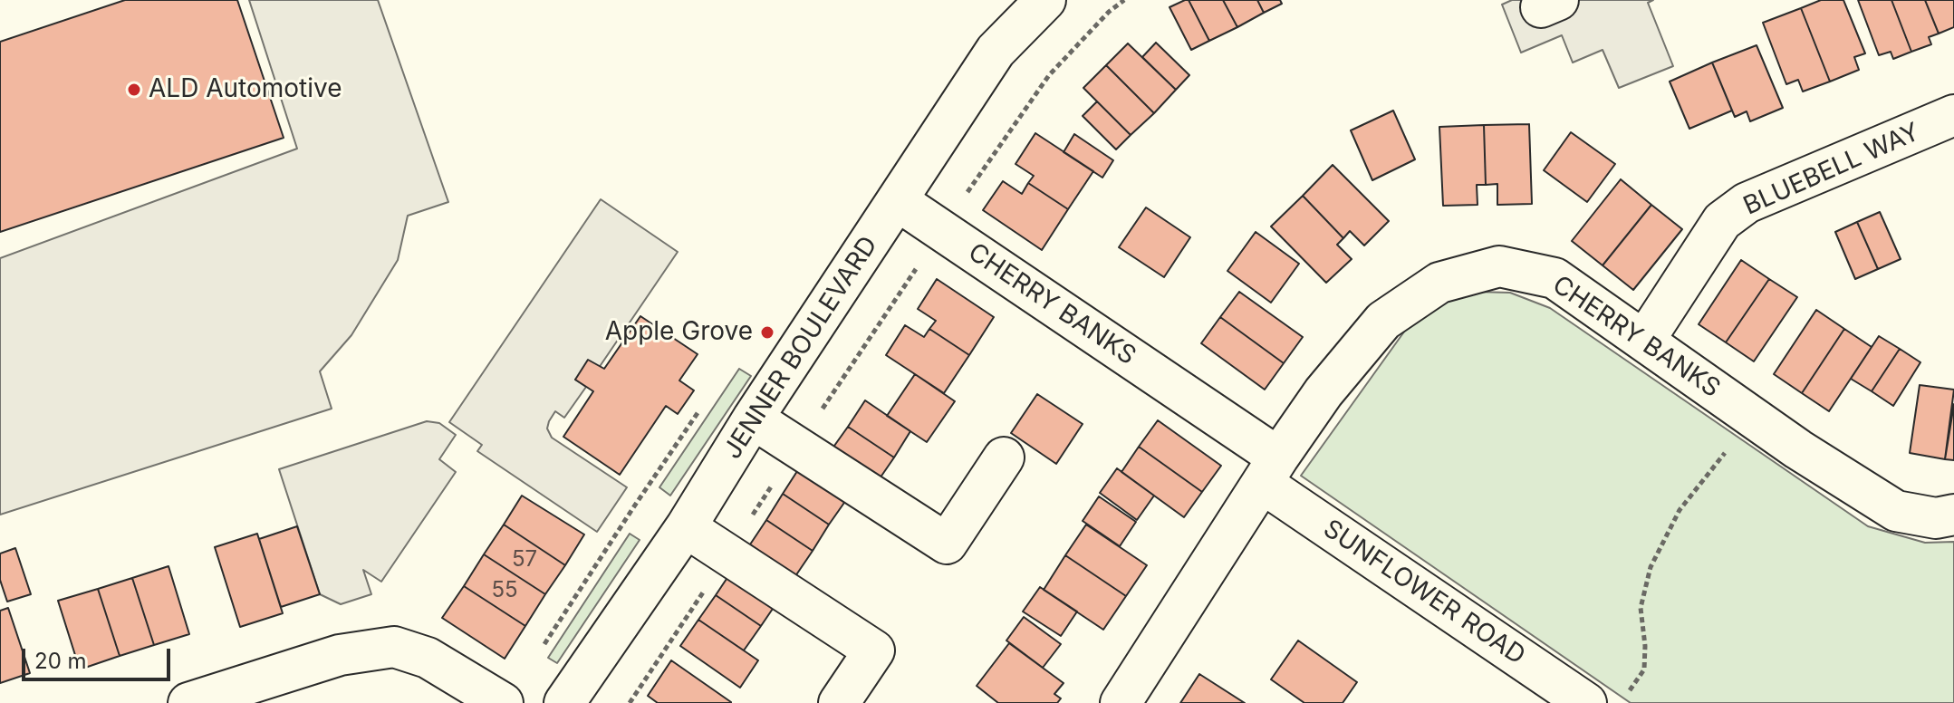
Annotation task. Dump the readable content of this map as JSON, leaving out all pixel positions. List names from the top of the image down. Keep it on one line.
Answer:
{"streets":{"street":["BLUEBELL WAY","CHERRY BANKS","JENNER BOULEVARD","SUNFLOWER ROAD"]},"crossings":[["BLUEBELL WAY","CHERRY BANKS"],["CHERRY BANKS","JENNER BOULEVARD"],["CHERRY BANKS","SUNFLOWER ROAD"]],"places":["ALD Automotive","Apple Grove"],"house_numbers":["57","55"],"scale_bar":"20 m"}
